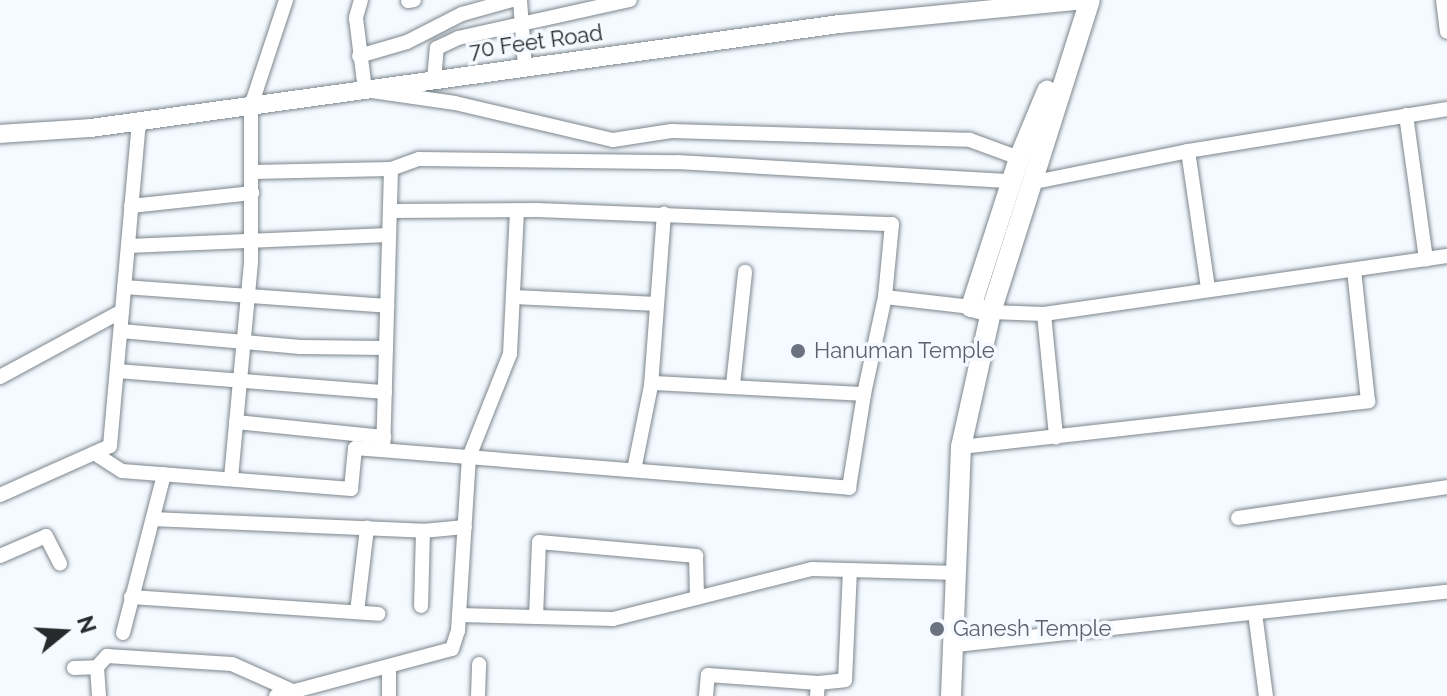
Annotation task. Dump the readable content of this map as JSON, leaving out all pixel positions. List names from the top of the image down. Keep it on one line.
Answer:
{"streets":{"street":["70 Feet Road"]},"places":["Hanuman Temple","Ganesh Temple"],"north":"right"}
